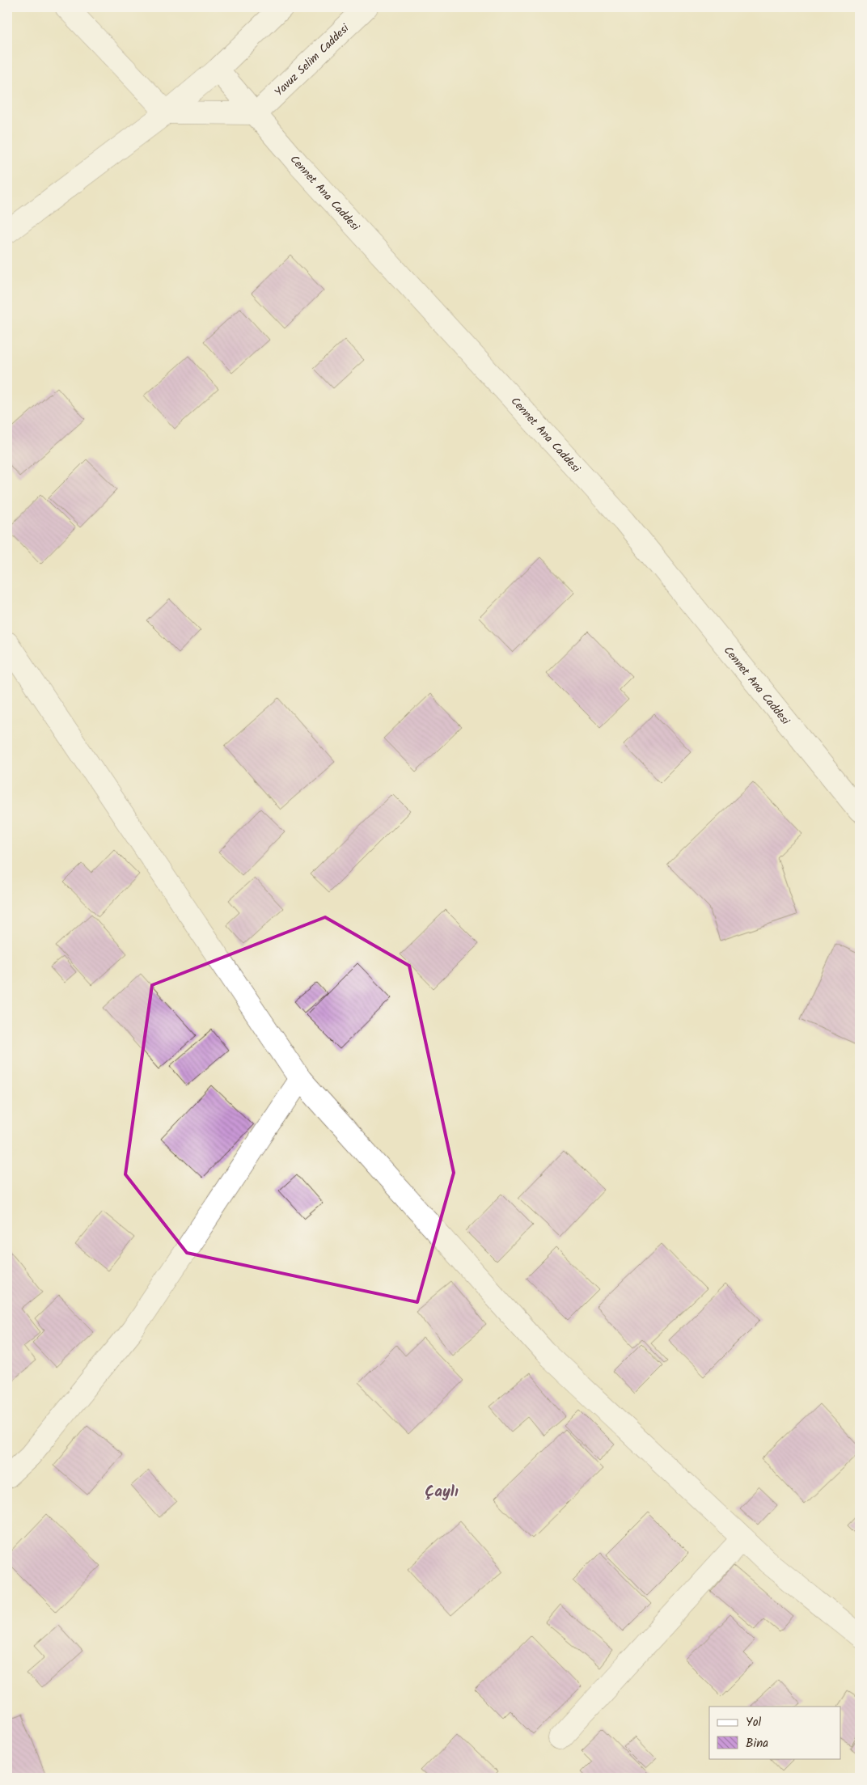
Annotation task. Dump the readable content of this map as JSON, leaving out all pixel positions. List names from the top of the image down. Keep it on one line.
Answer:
{"streets":{"street":["Yavuz Selim Caddesi","Cennet Ana Caddesi"]},"crossings":[["Yavuz Selim Caddesi","Cennet Ana Caddesi"]],"districts":["Çaylı"],"legend":["Yol","Bina"]}
